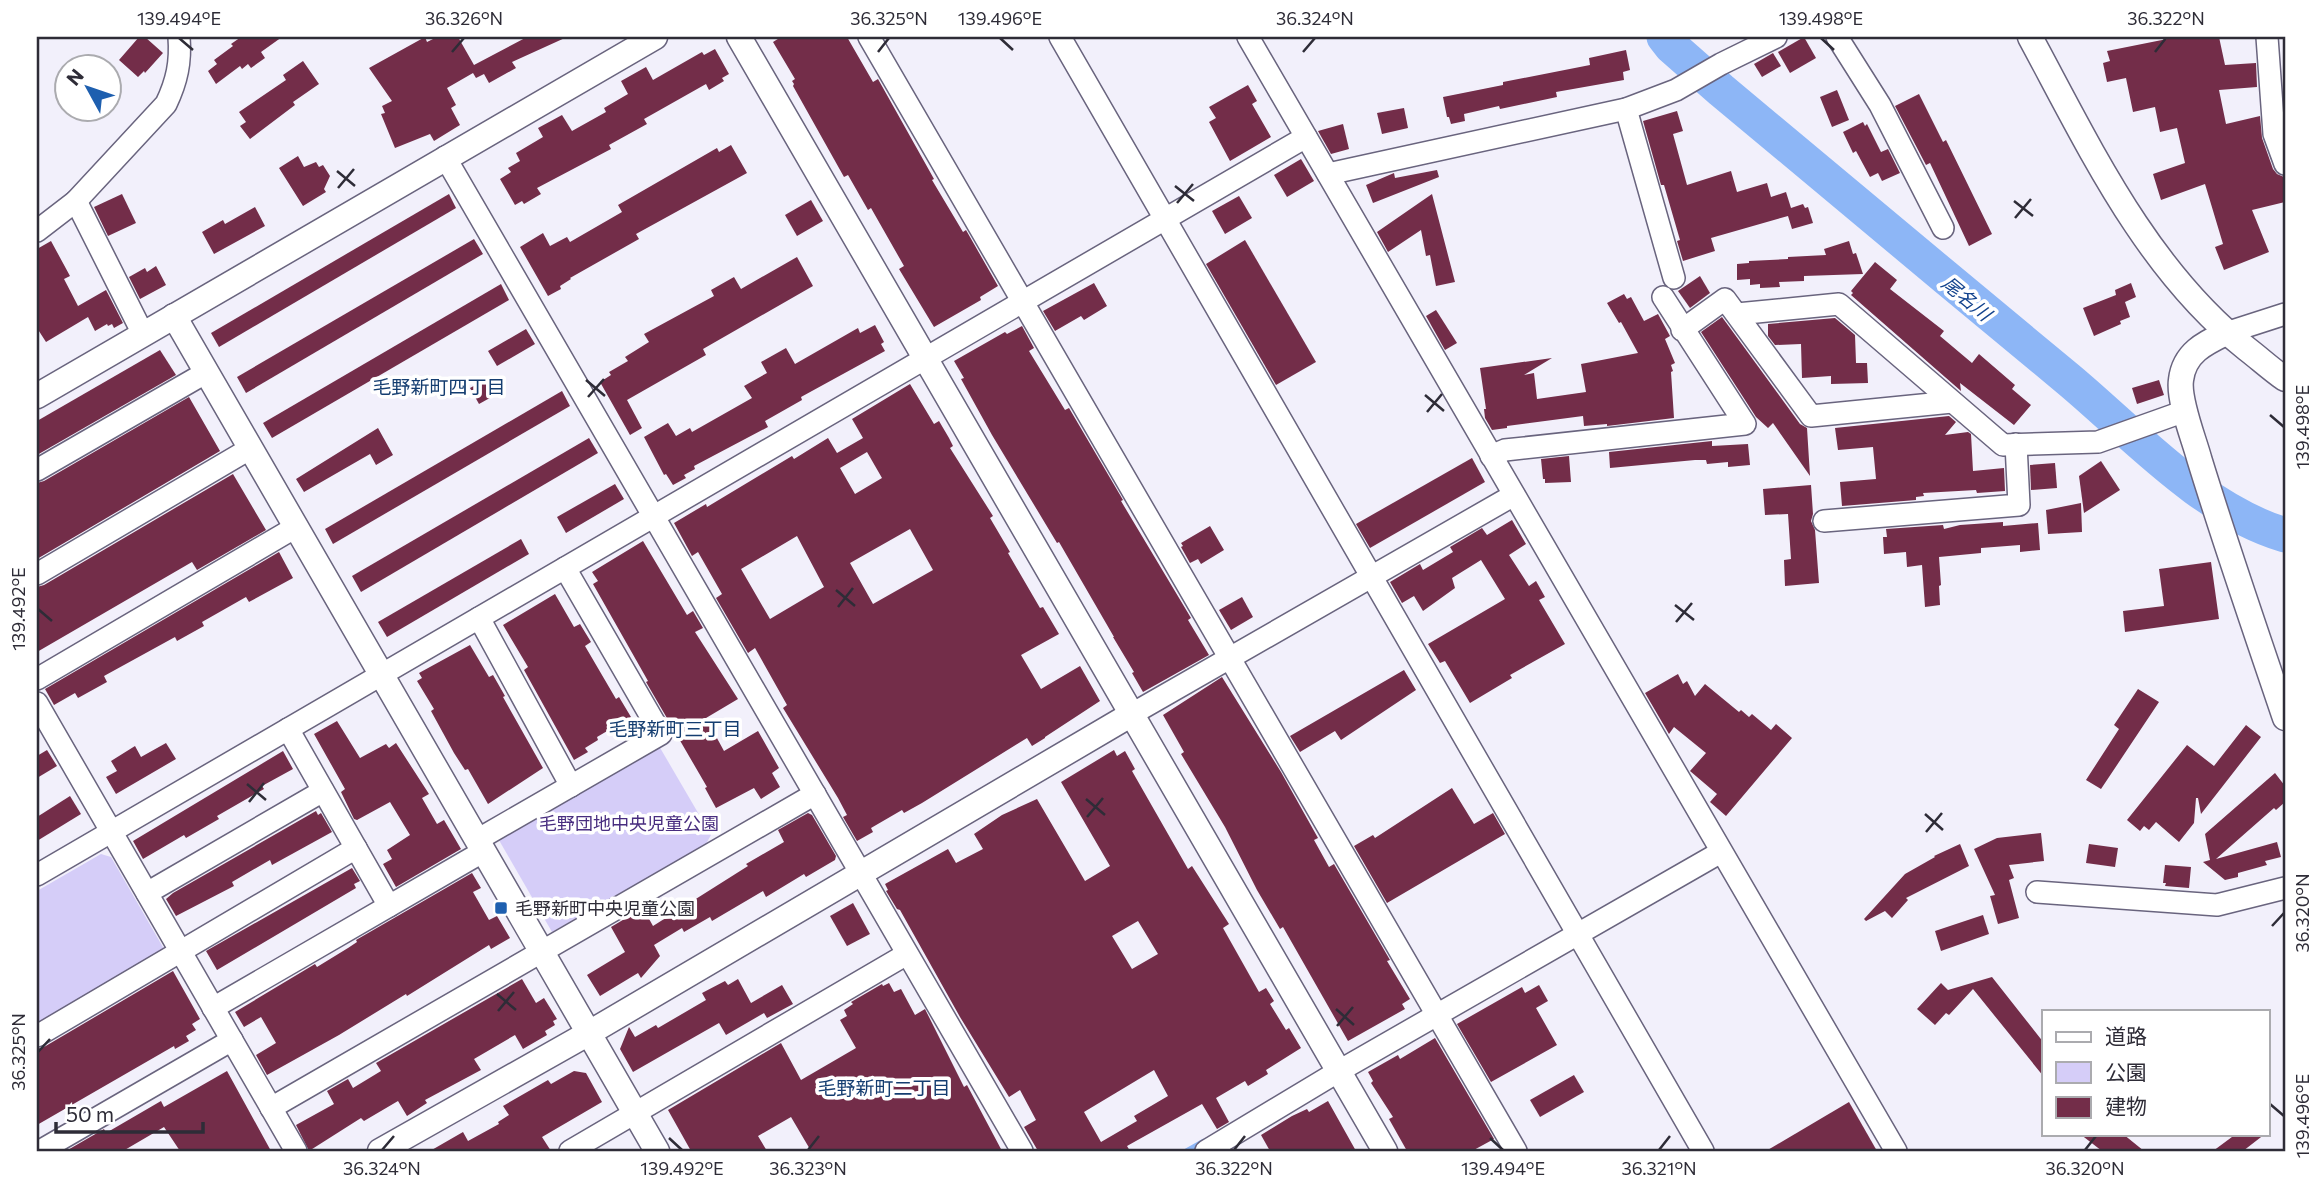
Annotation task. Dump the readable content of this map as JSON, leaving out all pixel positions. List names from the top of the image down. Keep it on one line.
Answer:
{"districts":["毛野新町四丁目","毛野新町三丁目","毛野新町二丁目"],"water":["尾名川"],"parks":["毛野団地中央児童公園"],"places":{"transit":["毛野新町中央児童公園"]},"legend":["道路","公園","建物"],"scale_bar":"50 m","north":"top left","coordinates":["139.494°E","36.326°N","36.325°N","139.496°E","36.324°N","139.498°E","36.322°N","139.492°E","36.320°N","36.323°N","36.321°N"]}
